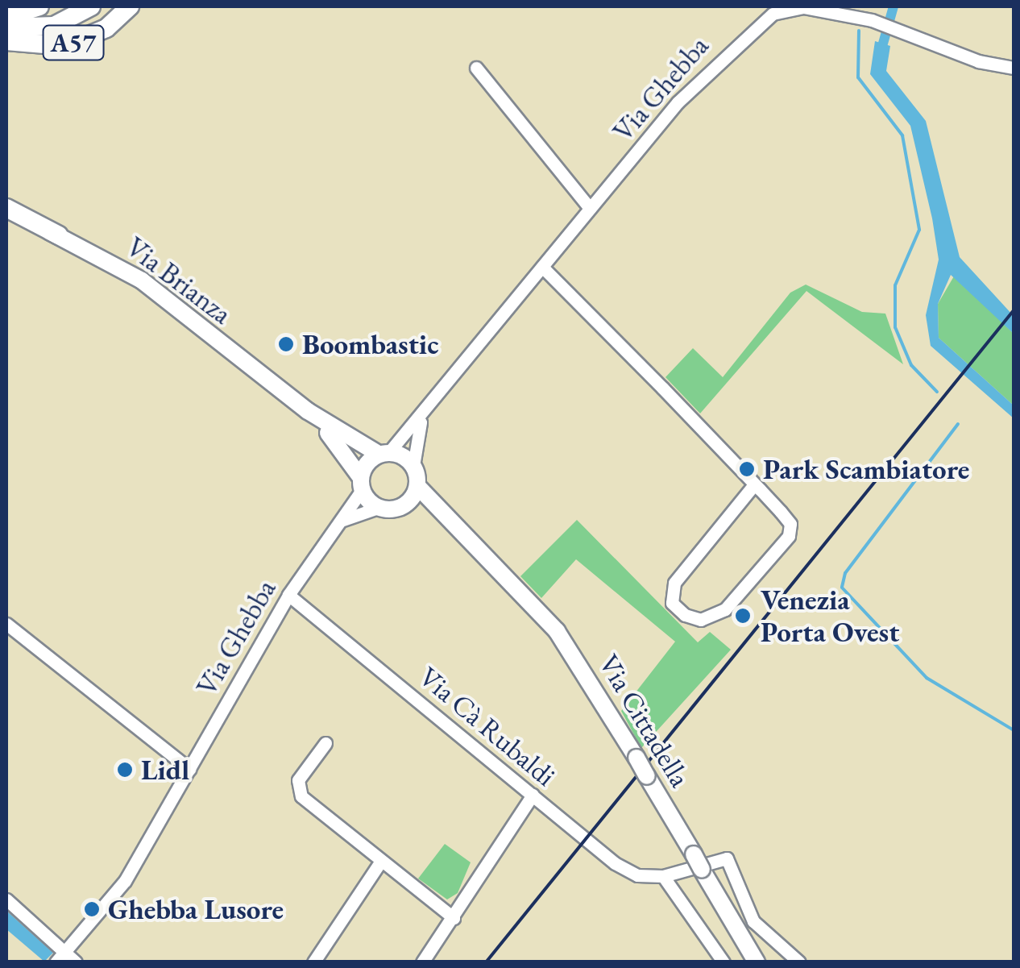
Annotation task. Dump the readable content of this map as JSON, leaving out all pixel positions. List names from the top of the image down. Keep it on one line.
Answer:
{"streets":{"highway":["A57"],"main road":["Via Brianza","Via Cittadella"],"street":["Via Ghebba","Via Cà Rubaldi"]},"crossings":[["Via Ghebba","Via Brianza"],["Via Ghebba","Via Cittadella"],["Via Ghebba","Via Cà Rubaldi"],["Via Brianza","Via Cittadella"]],"places":["Boombastic","Park Scambiatore","Venezia Porta Ovest","Lidl","Ghebba Lusore"]}
